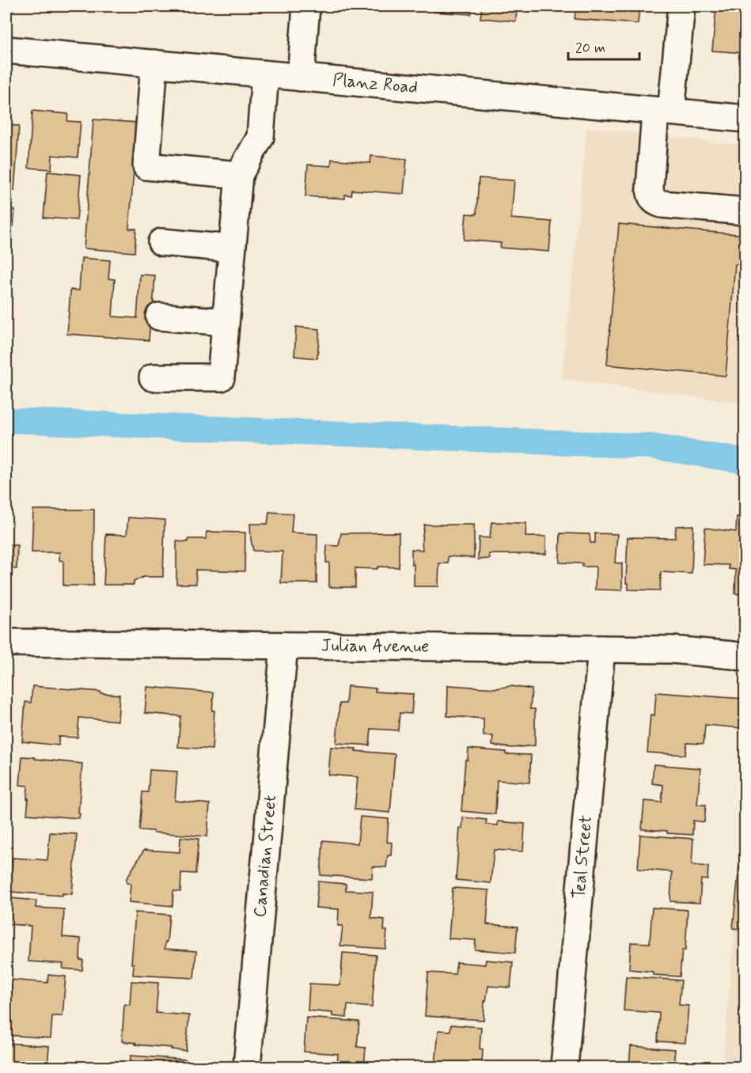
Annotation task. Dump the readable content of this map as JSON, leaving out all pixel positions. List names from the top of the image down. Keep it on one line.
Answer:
{"streets":{"street":["Planz Road","Julian Avenue","Canadian Street","Teal Street"]},"crossings":[["Julian Avenue","Canadian Street"],["Julian Avenue","Teal Street"]],"scale_bar":"20 m"}
